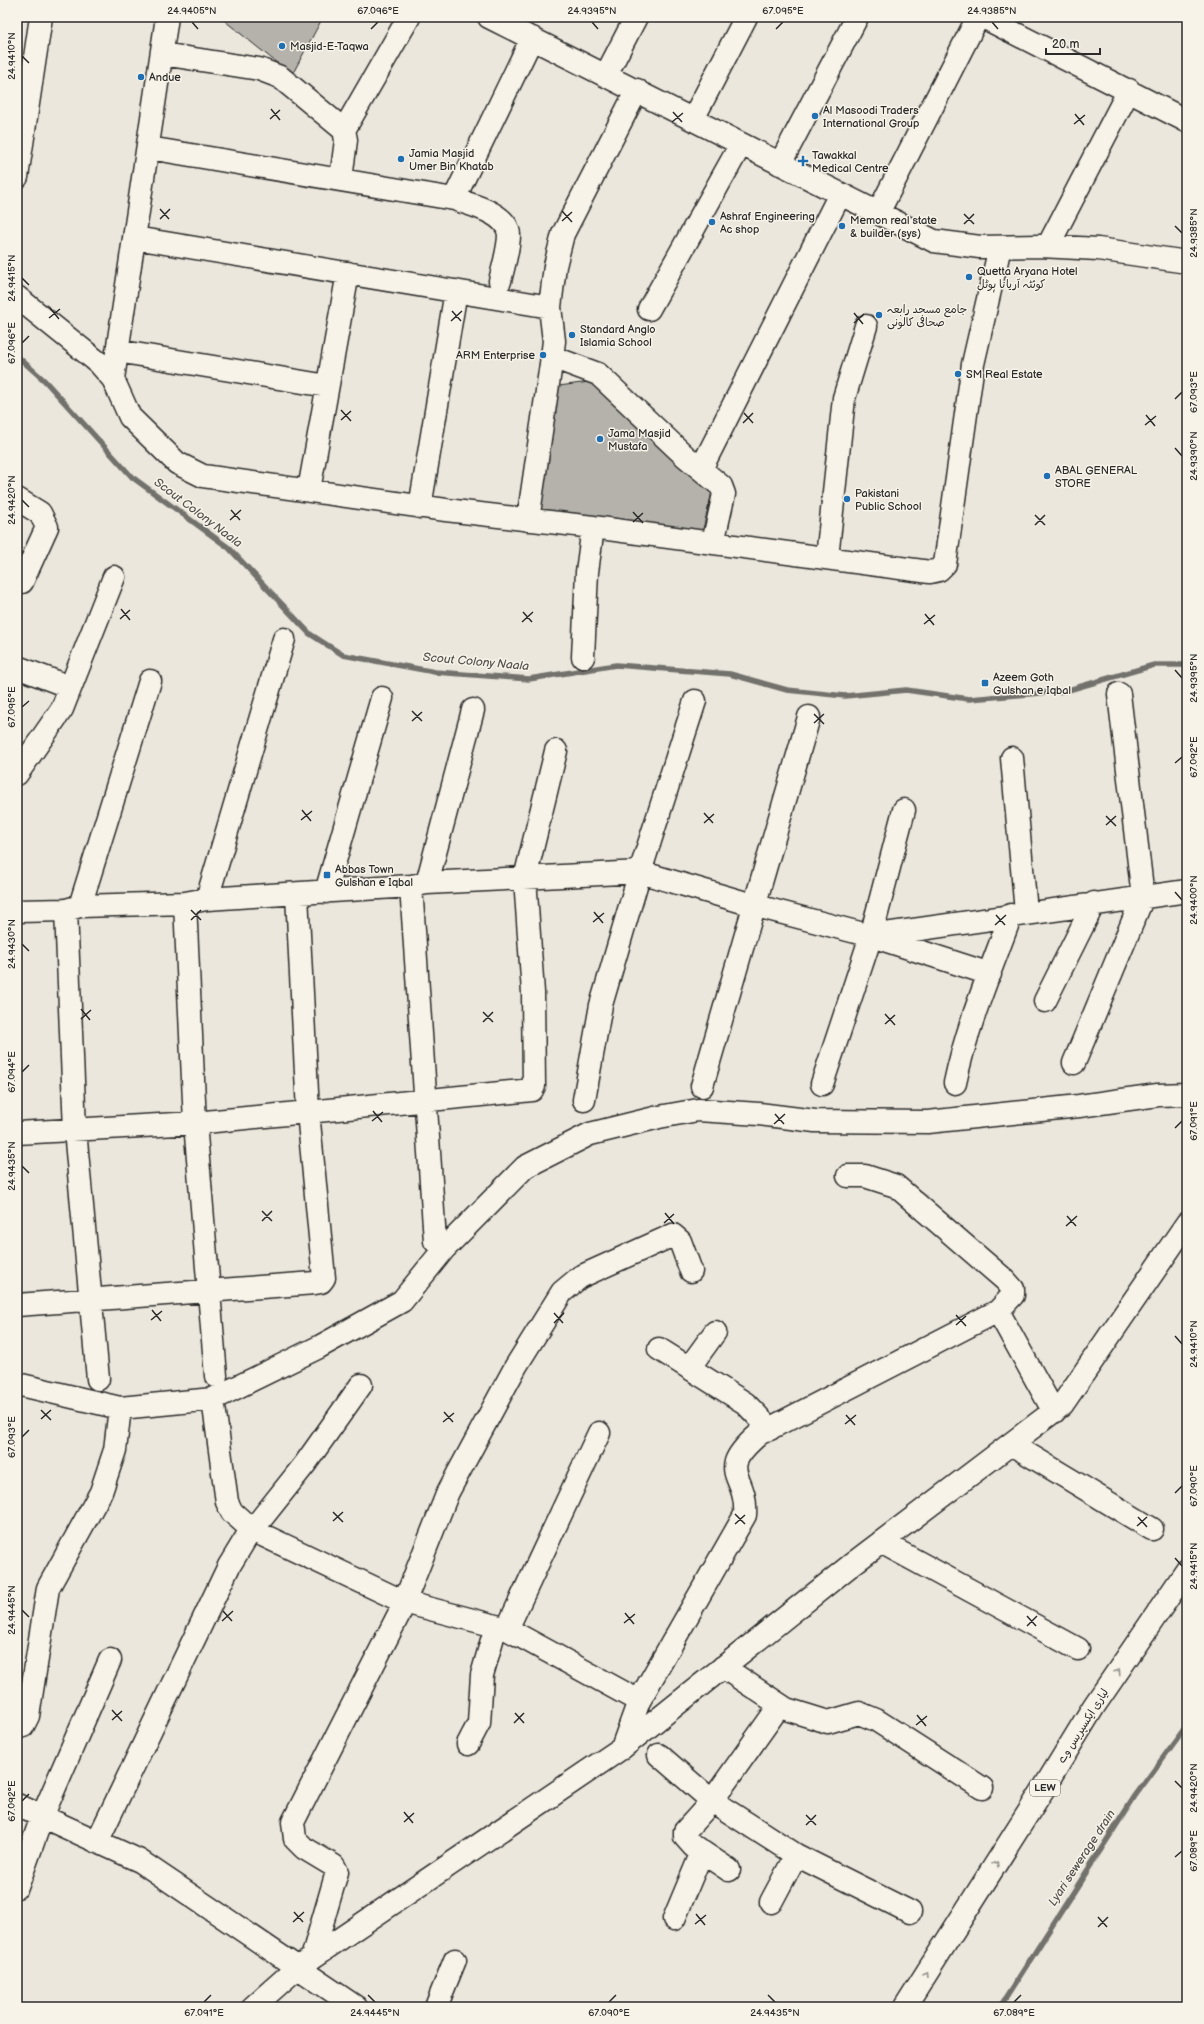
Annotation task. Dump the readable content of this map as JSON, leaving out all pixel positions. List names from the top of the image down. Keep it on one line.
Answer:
{"streets":{"main road":["لیاری ایکسپریس وے","LEW"]},"one_way":["لیاری ایکسپریس وے"],"water":["Scout Colony Naala","Lyari sewerage drain"],"places":{"other":["Masjid-E-Taqwa","Andue","Al Masoodi Traders International Group","Jamia Masjid Umer Bin Khatab","Ashraf Engineering Ac shop","Memon real state & builder (sys)","Quetta Aryana Hotel کوئٹہ آریانا ہوٹل","جامع مسجد رابعہ صحافی کالونی","Standard Anglo Islamia School","ARM Enterprise","SM Real Estate","Jama Masjid Mustafa","ABAL GENERAL STORE","Pakistani Public School"],"health":["Tawakkal Medical Centre"],"transit":["Azeem Goth Gulshan e Iqbal","Abbas Town Gulshan e Iqbal"]},"scale_bar":"20 m","coordinates":["24.9405°N","67.096°E","24.9395°N","67.095°E","24.9385°N","24.9410°N","24.9415°N","67.093°E","24.9390°N","24.9420°N","67.092°E","24.9400°N","24.9430°N","67.094°E","67.091°E","24.9435°N","67.090°E","24.9445°N","67.089°E"]}
